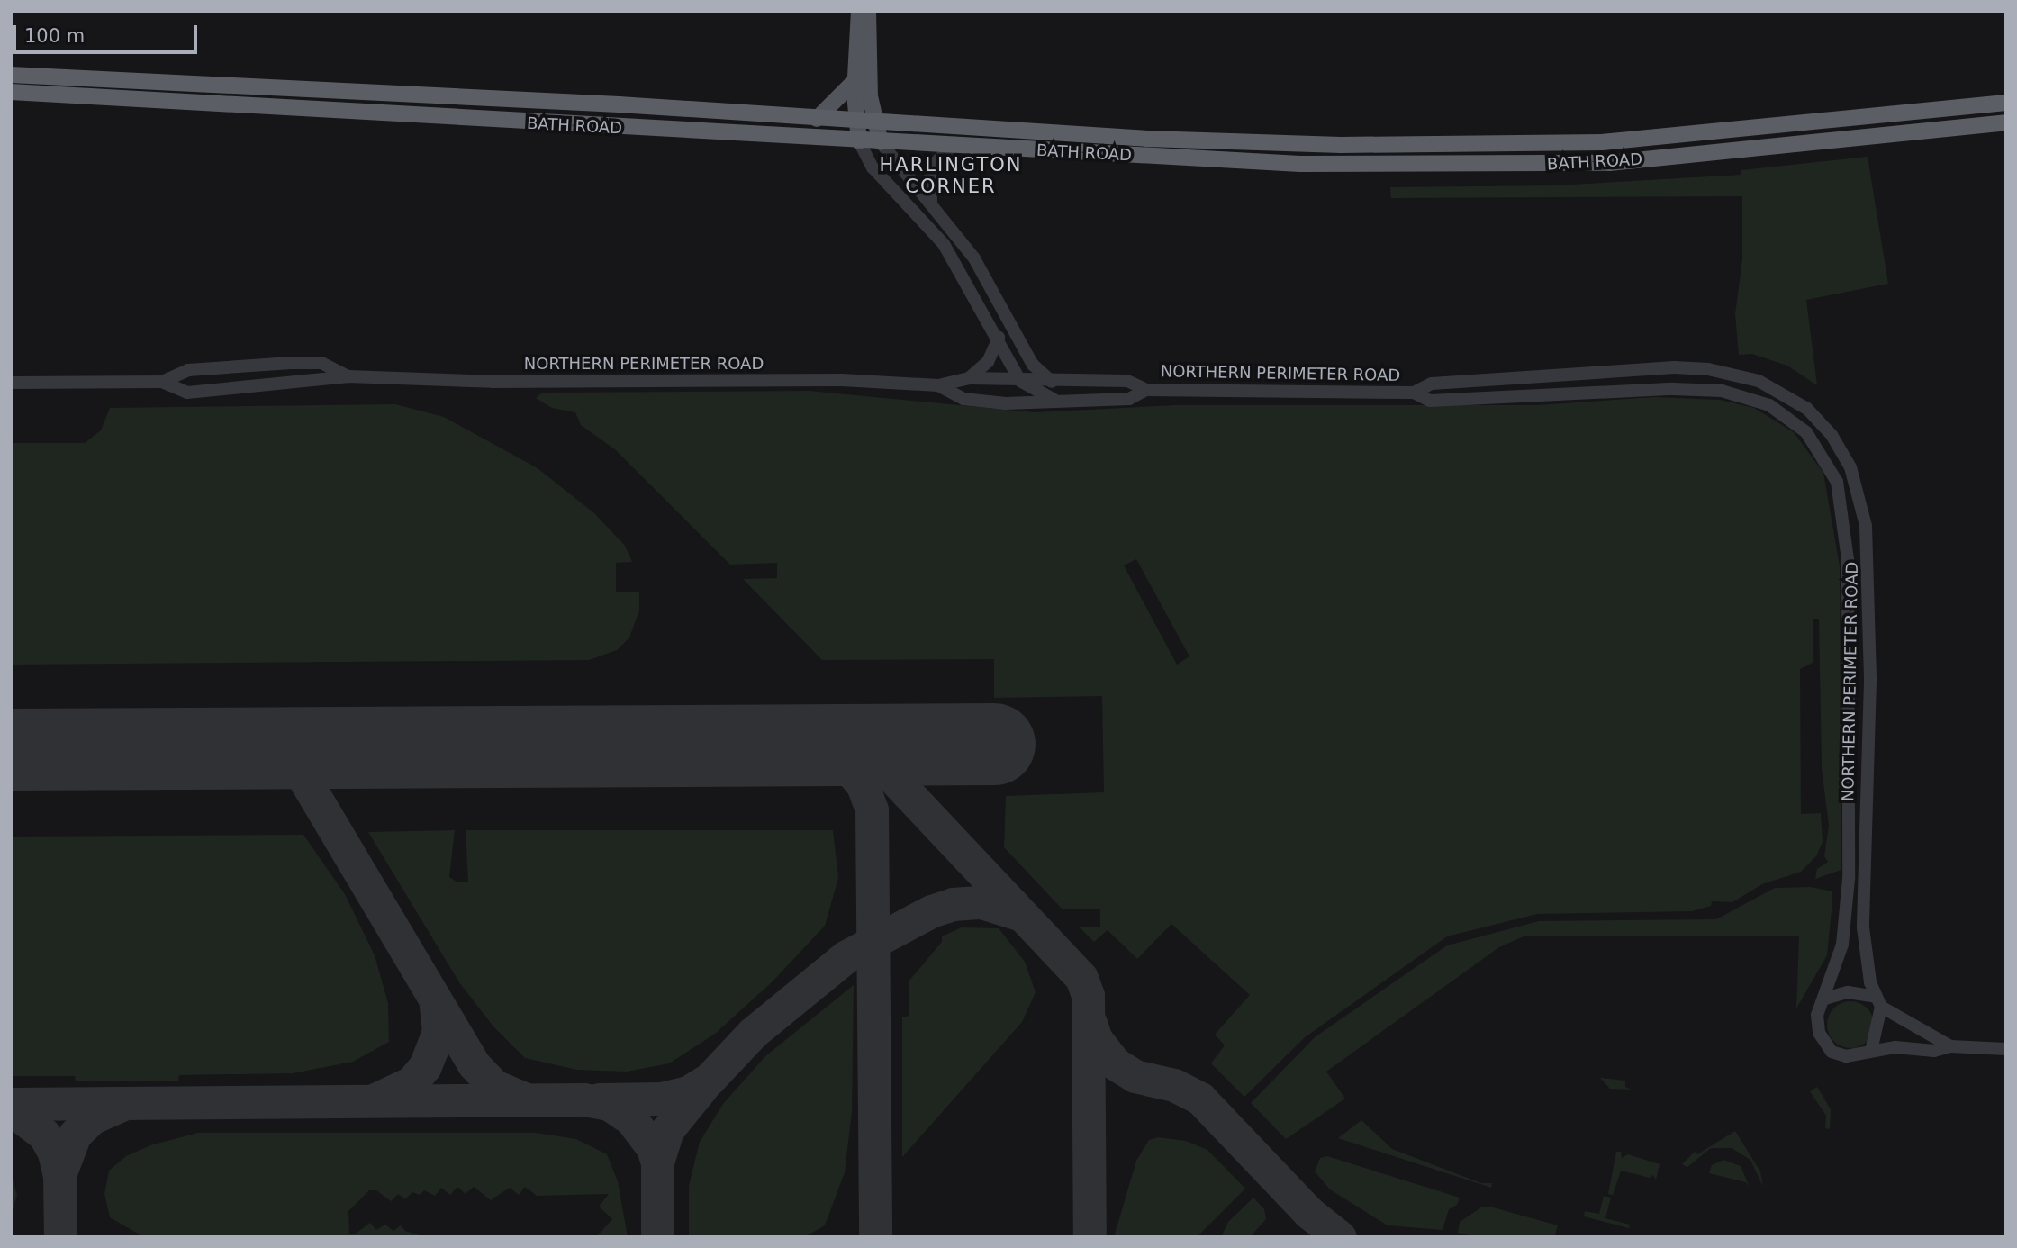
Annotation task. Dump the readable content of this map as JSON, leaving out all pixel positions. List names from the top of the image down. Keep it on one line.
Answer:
{"streets":{"highway":["BATH ROAD"],"street":["NORTHERN PERIMETER ROAD"]},"districts":["HARLINGTON CORNER"],"scale_bar":"100 m"}
